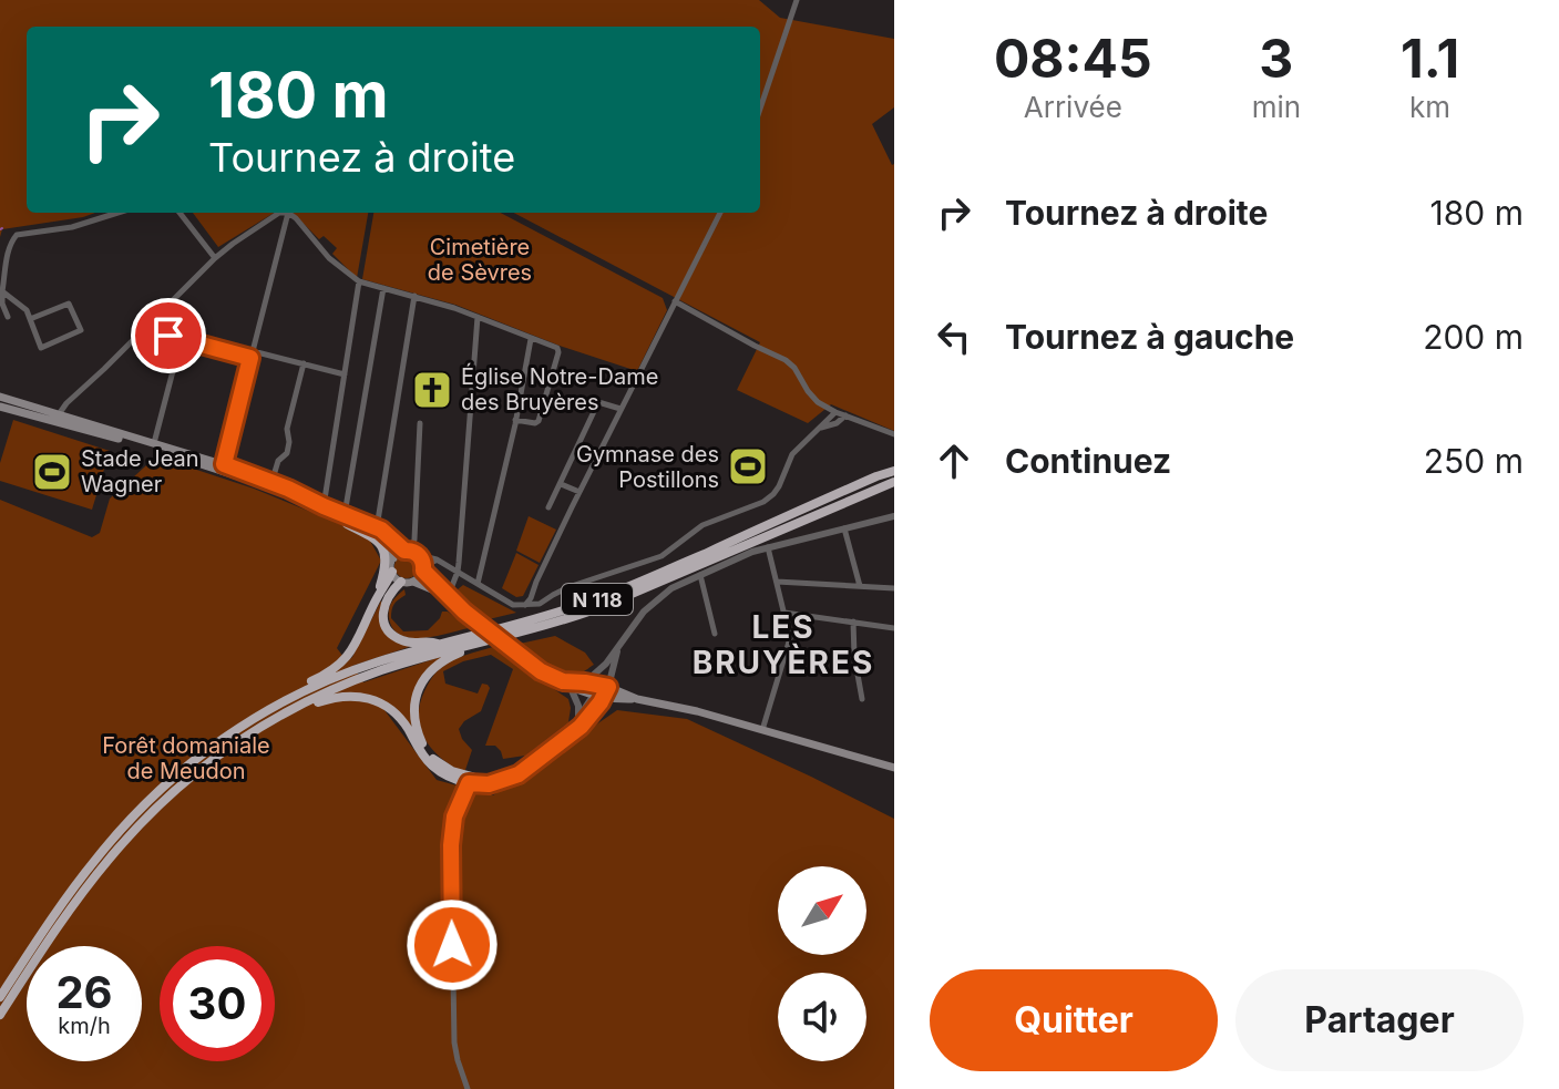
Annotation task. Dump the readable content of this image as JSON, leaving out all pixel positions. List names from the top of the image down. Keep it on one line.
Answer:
{"streets":{"highway":["N 118"]},"districts":["LES BRUYÈRES"],"parks":["Cimetière de Sèvres","Forêt domaniale de Meudon"],"places":{"church":["Église Notre-Dame des Bruyères"],"sports":["Gymnase des Postillons","Stade Jean Wagner"]},"north":"top right","page":{"eta":["08:45","Arrivée","3","min","1.1","km"],"turn":["180 m","Tournez à droite"],"list":[{"name":"Tournez à droite","value":"180 m"},{"name":"Tournez à gauche","value":"200 m"},{"name":"Continuez","value":"250 m"}],"speed":"26 km/h","limit":"30","buttons":["Quitter","Partager"]}}
